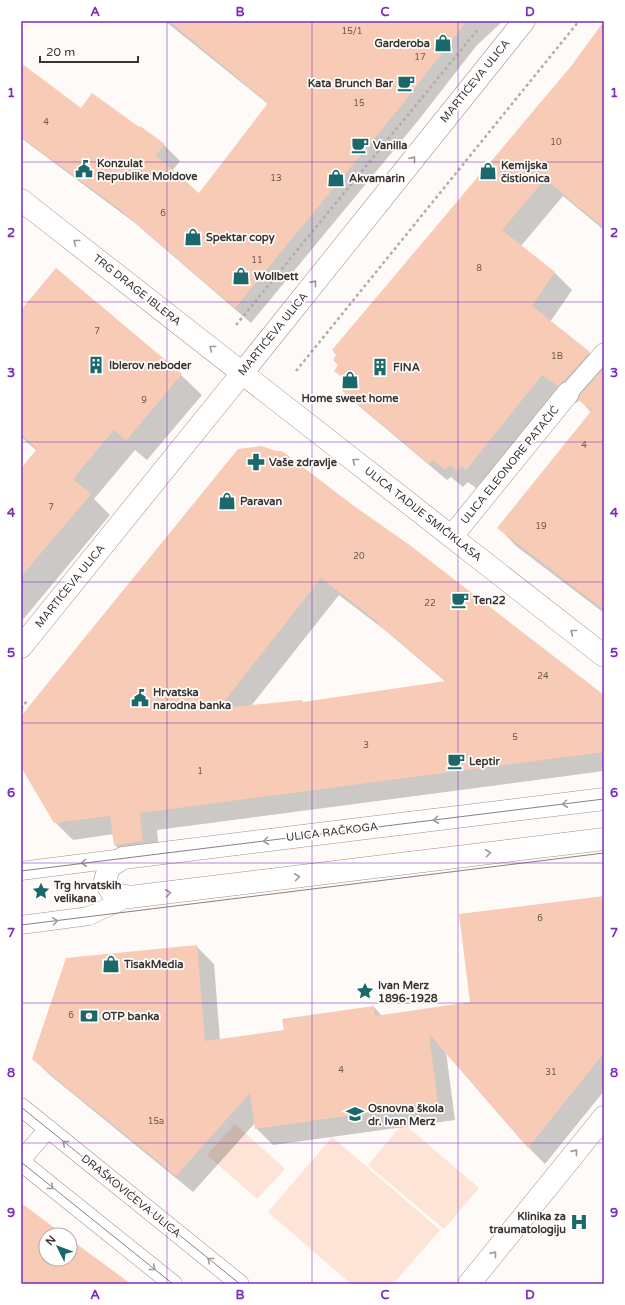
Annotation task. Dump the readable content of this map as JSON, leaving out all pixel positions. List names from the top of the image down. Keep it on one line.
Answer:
{"streets":{"street":["MARTIĆEVA ULICA","TRG DRAGE IBLERA","ULICA ELEONORE PATAČIĆ","ULICA TADIJE SMIČIKLASA","ULICA RAČKOGA"],"lane":["DRAŠKOVIĆEVA ULICA"]},"crossings":[["MARTIĆEVA ULICA","TRG DRAGE IBLERA"],["MARTIĆEVA ULICA","ULICA TADIJE SMIČIKLASA"],["TRG DRAGE IBLERA","ULICA TADIJE SMIČIKLASA"],["ULICA ELEONORE PATAČIĆ","ULICA TADIJE SMIČIKLASA"]],"one_way":["MARTIĆEVA ULICA","TRG DRAGE IBLERA","ULICA TADIJE SMIČIKLASA"],"places":{"shop":["Garderoba","Kemijska čistionica","Akvamarin","Spektar copy","Wollbett","Home sweet home","Paravan","TisakMedia"],"cafe":["Kata Brunch Bar","Vanilla","Ten22","Leptir"],"public building":["Konzulat Republike Moldove","Hrvatska narodna banka"],"building":["Iblerov neboder","FINA"],"pharmacy":["Vaše zdravlje"],"place":["Trg hrvatskih velikana","Ivan Merz 1896-1928"],"bank":["OTP banka"],"school or university":["Osnovna škola dr. Ivan Merz"],"hospital":["Klinika za traumatologiju"]},"house_numbers":["15/1","17","15","4","10","13","6","11","8","7","1B","9","4","7","19","20","22","24","5","3","1","6","6","4","31","15a"],"scale_bar":"20 m","north":"top left","grid":{"columns":["A","B","C","D"],"rows":["1","2","3","4","5","6","7","8","9"]}}
